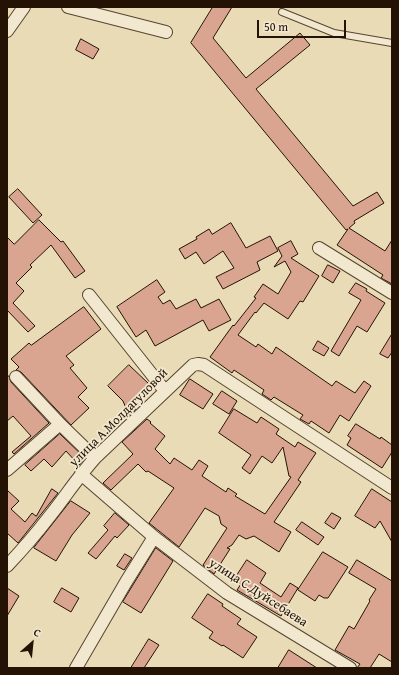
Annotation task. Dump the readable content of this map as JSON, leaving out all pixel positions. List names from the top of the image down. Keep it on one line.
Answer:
{"streets":{"street":["улица А.Молдагуловой","улица С.Дуйсебаева"]},"crossings":[["улица А.Молдагуловой","улица С.Дуйсебаева"]],"scale_bar":"50 m","north":"top right"}
